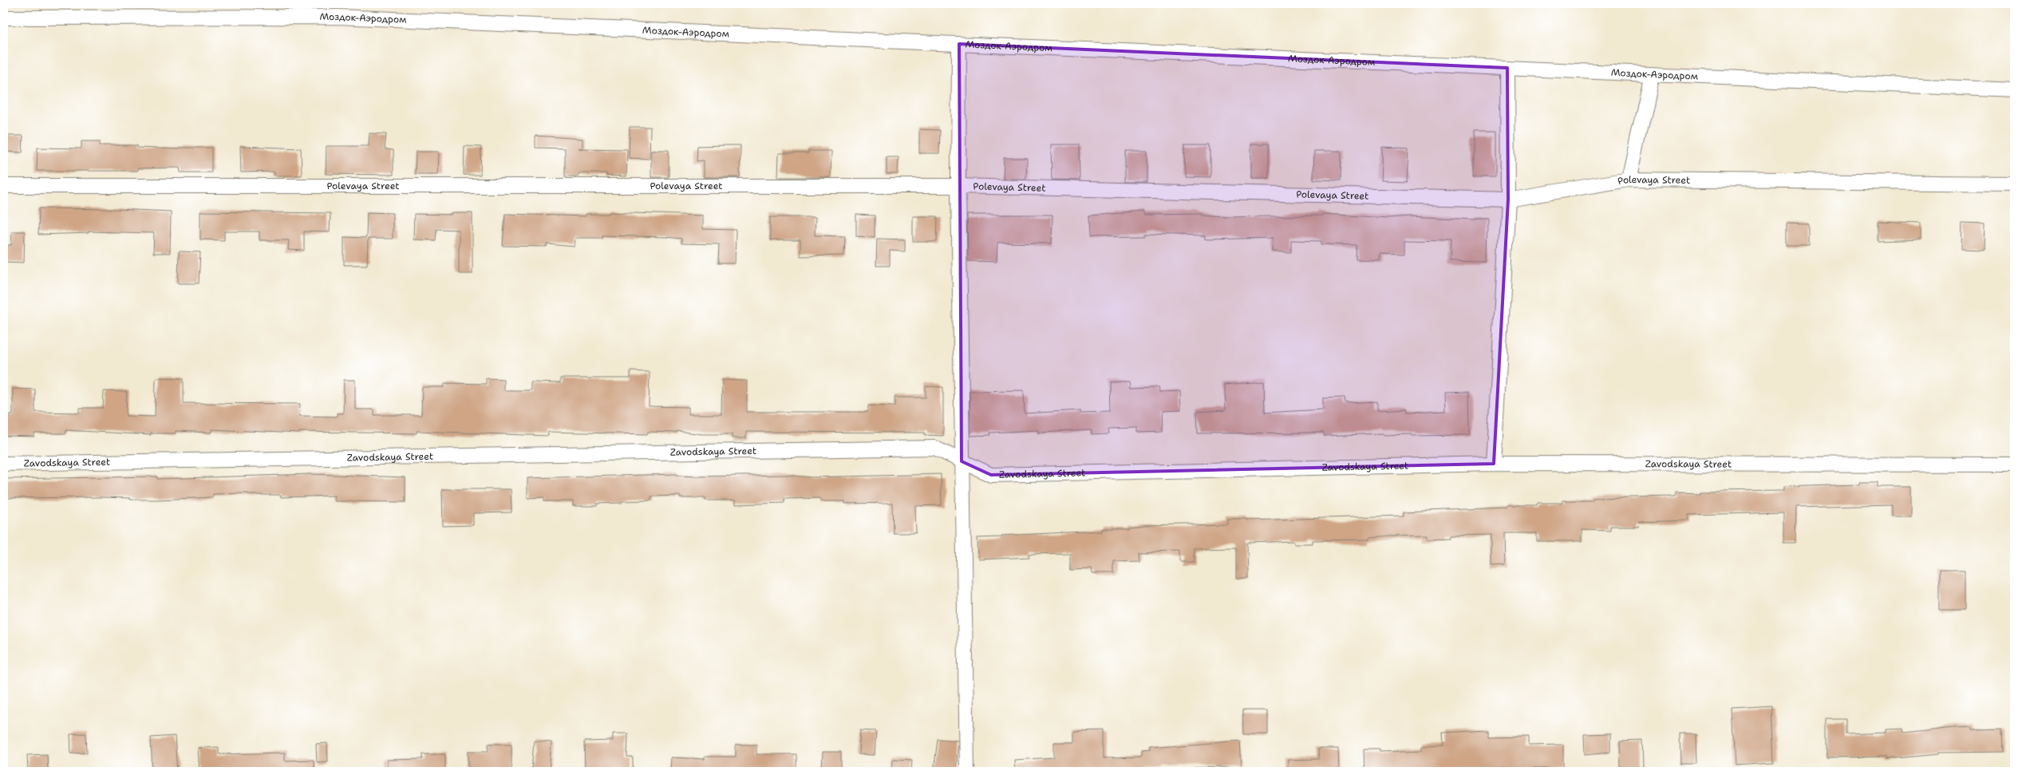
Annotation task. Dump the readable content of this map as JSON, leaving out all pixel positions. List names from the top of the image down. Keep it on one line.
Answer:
{"streets":{"street":["Моздок-Аэродром","Polevaya Street","Zavodskaya Street"]}}
